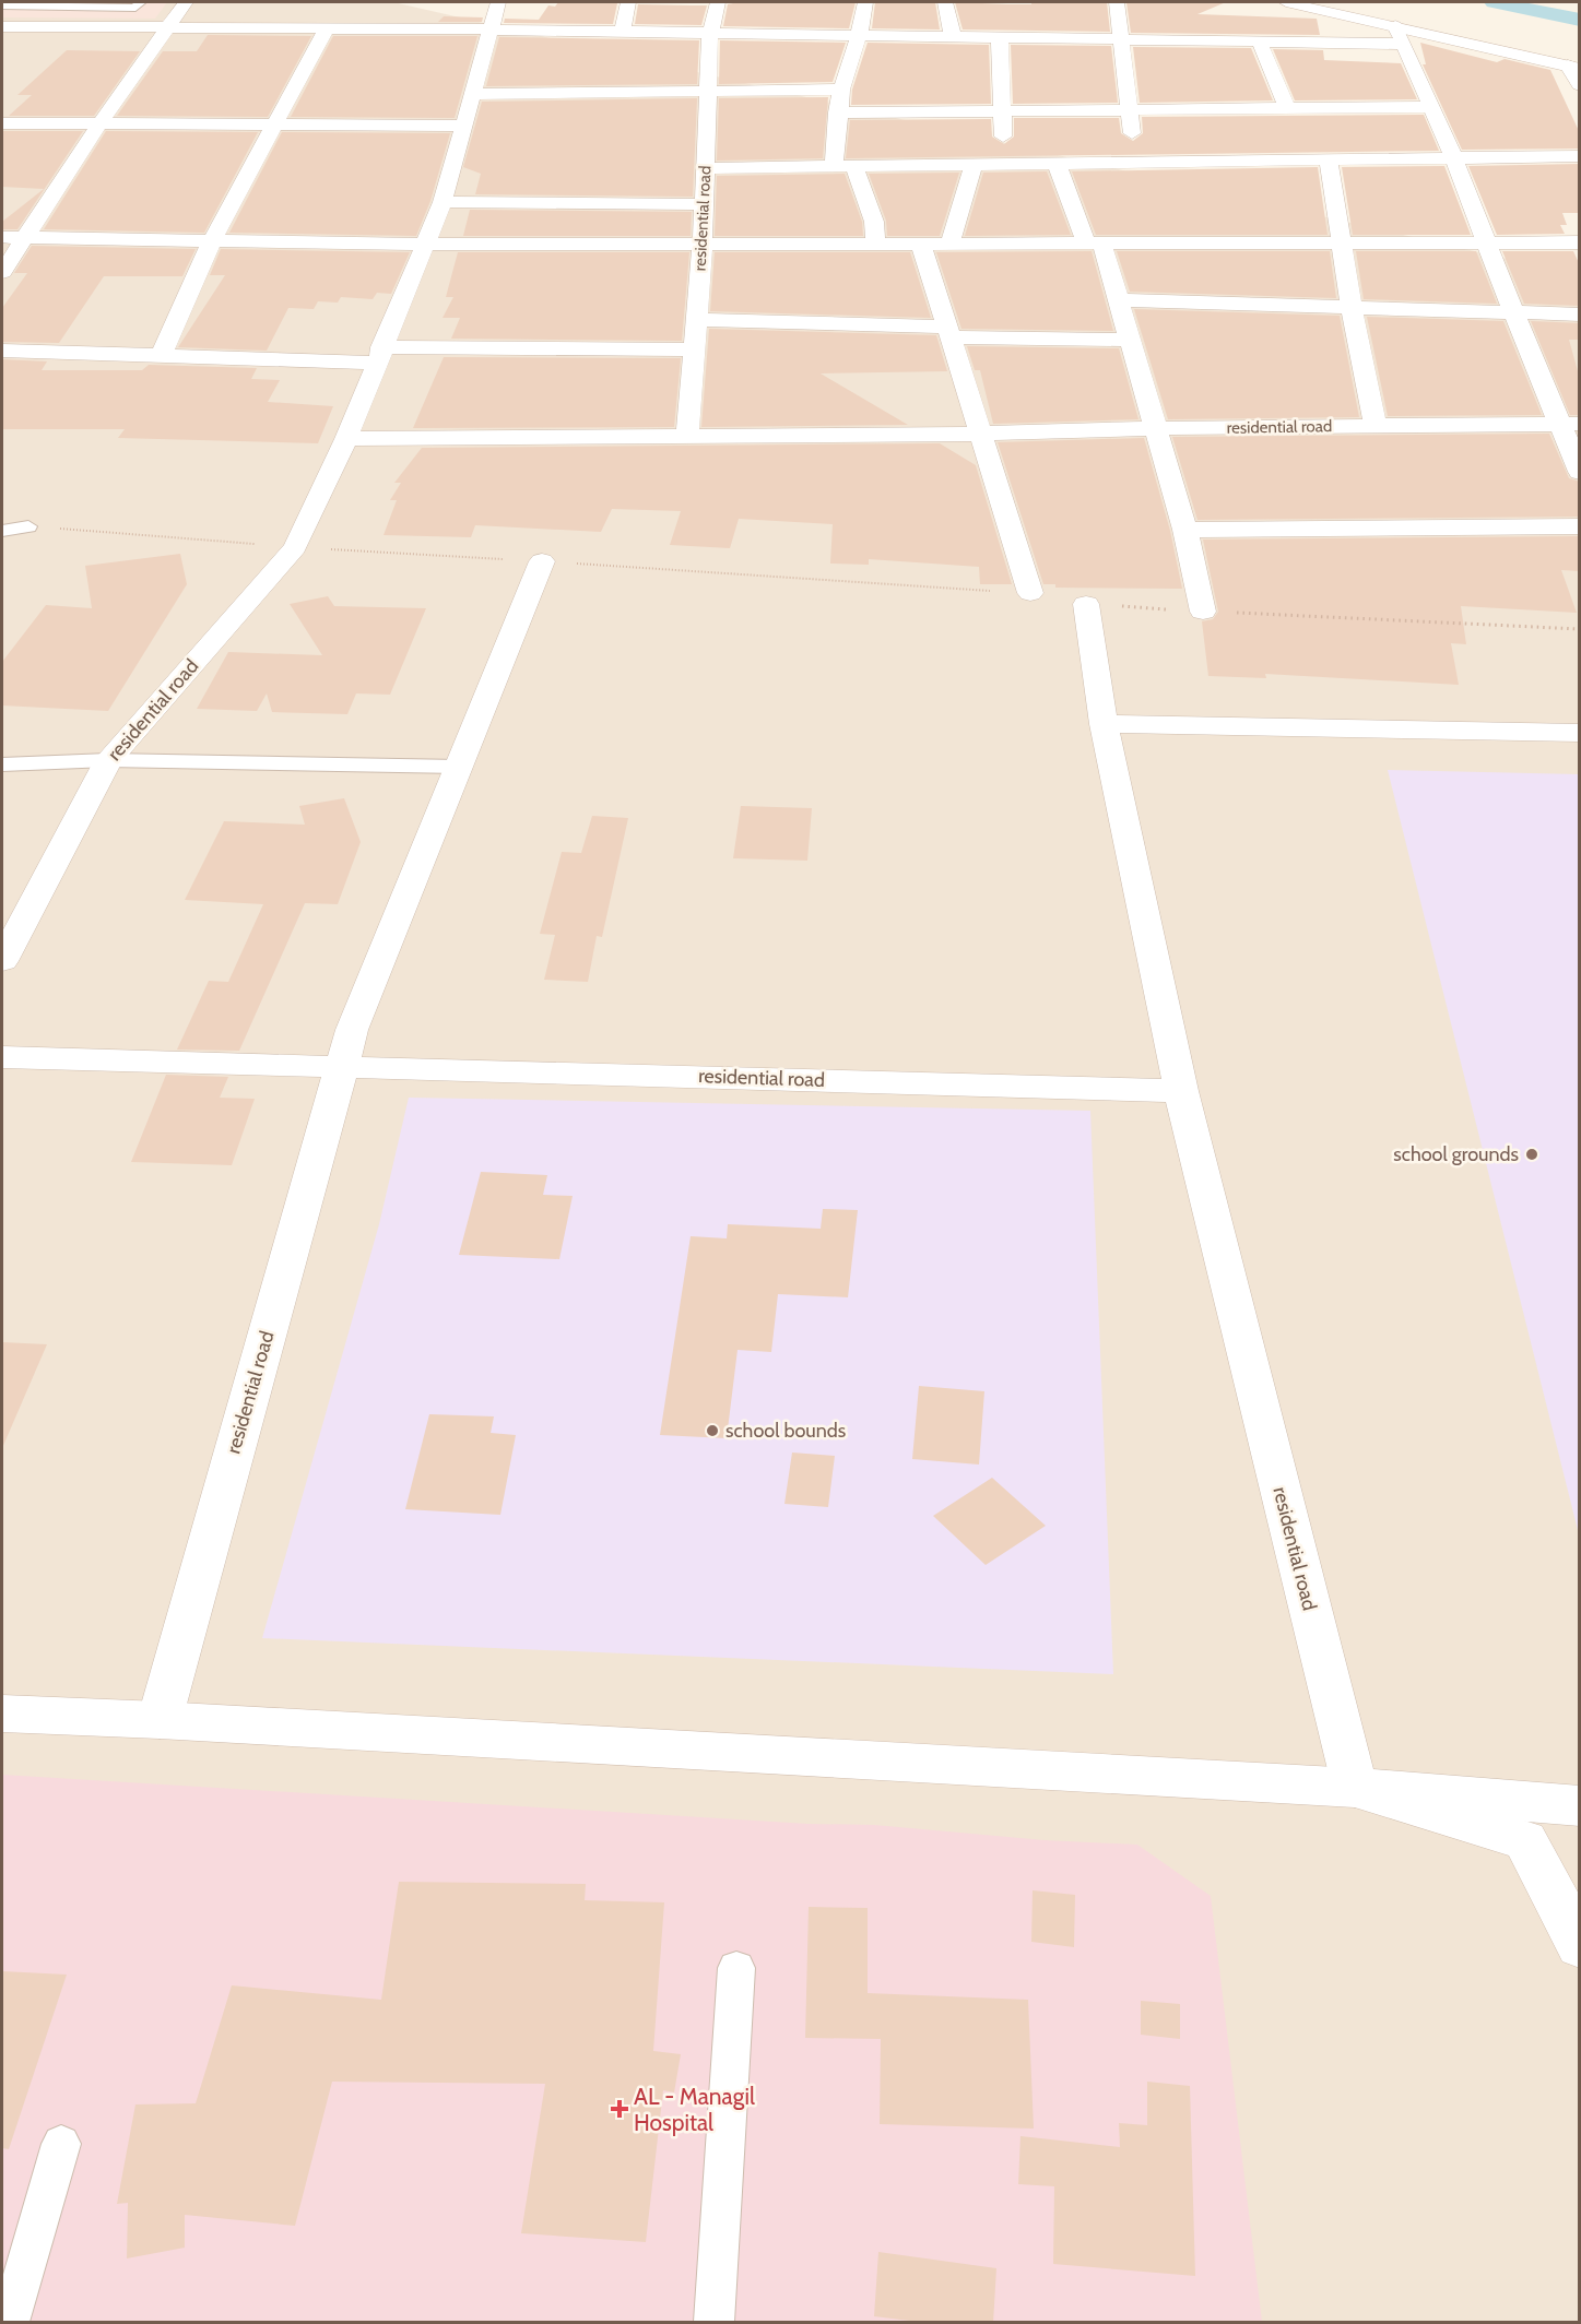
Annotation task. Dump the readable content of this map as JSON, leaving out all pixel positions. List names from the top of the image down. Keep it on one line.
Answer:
{"streets":{"street":["residential road"]},"places":{"other":["school grounds","school bounds"],"health":["AL - Managil Hospital"]}}
